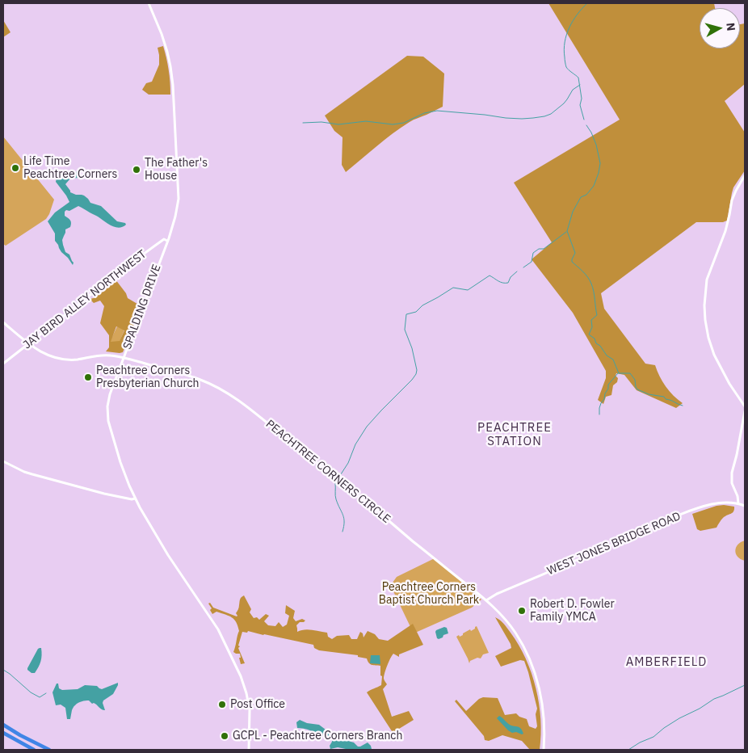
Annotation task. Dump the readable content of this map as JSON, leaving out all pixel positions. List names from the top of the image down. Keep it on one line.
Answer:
{"streets":{"street":["JAY BIRD ALLEY NORTHWEST","SPALDING DRIVE","PEACHTREE CORNERS CIRCLE","WEST JONES BRIDGE ROAD"]},"crossings":[["JAY BIRD ALLEY NORTHWEST","SPALDING DRIVE"],["JAY BIRD ALLEY NORTHWEST","PEACHTREE CORNERS CIRCLE"],["SPALDING DRIVE","PEACHTREE CORNERS CIRCLE"],["PEACHTREE CORNERS CIRCLE","WEST JONES BRIDGE ROAD"]],"districts":["PEACHTREE STATION","AMBERFIELD"],"parks":["Peachtree Corners Baptist Church Park"],"places":["Life Time Peachtree Corners","The Father's House","Peachtree Corners Presbyterian Church","Robert D. Fowler Family YMCA","Post Office","GCPL - Peachtree Corners Branch"],"north":"right"}
